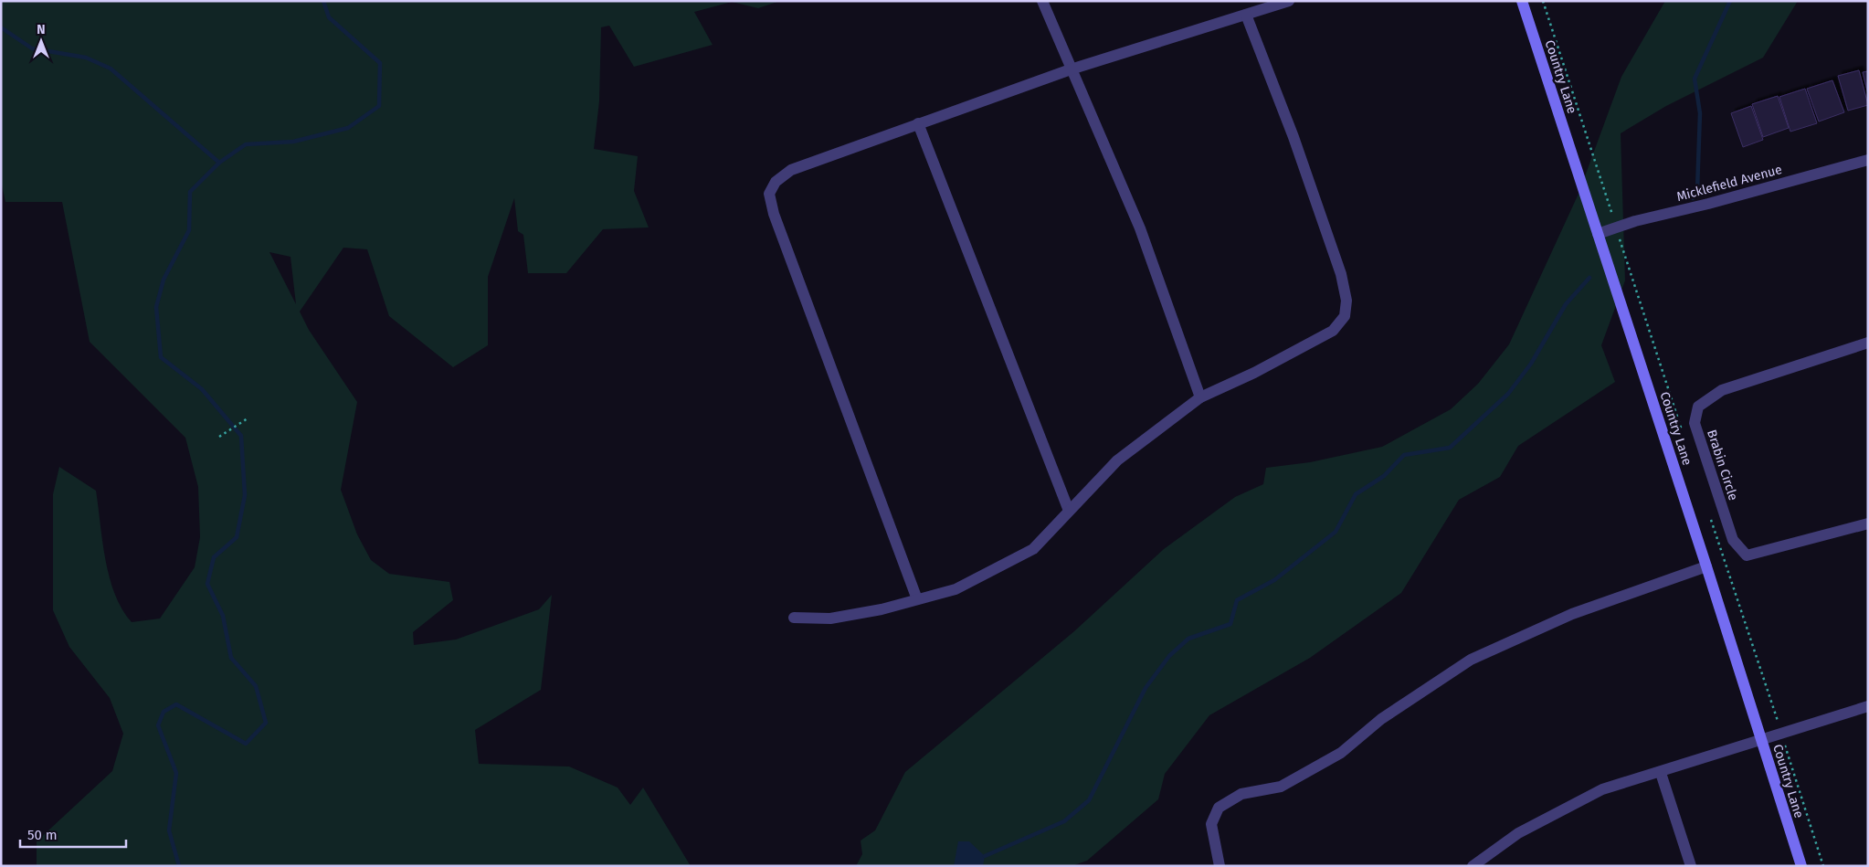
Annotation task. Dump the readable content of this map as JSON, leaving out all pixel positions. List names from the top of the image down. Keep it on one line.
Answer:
{"streets":{"street":["Country Lane","Micklefield Avenue","Brabin Circle"]},"crossings":[["Country Lane","Micklefield Avenue"]],"scale_bar":"50 m","north":"top"}
